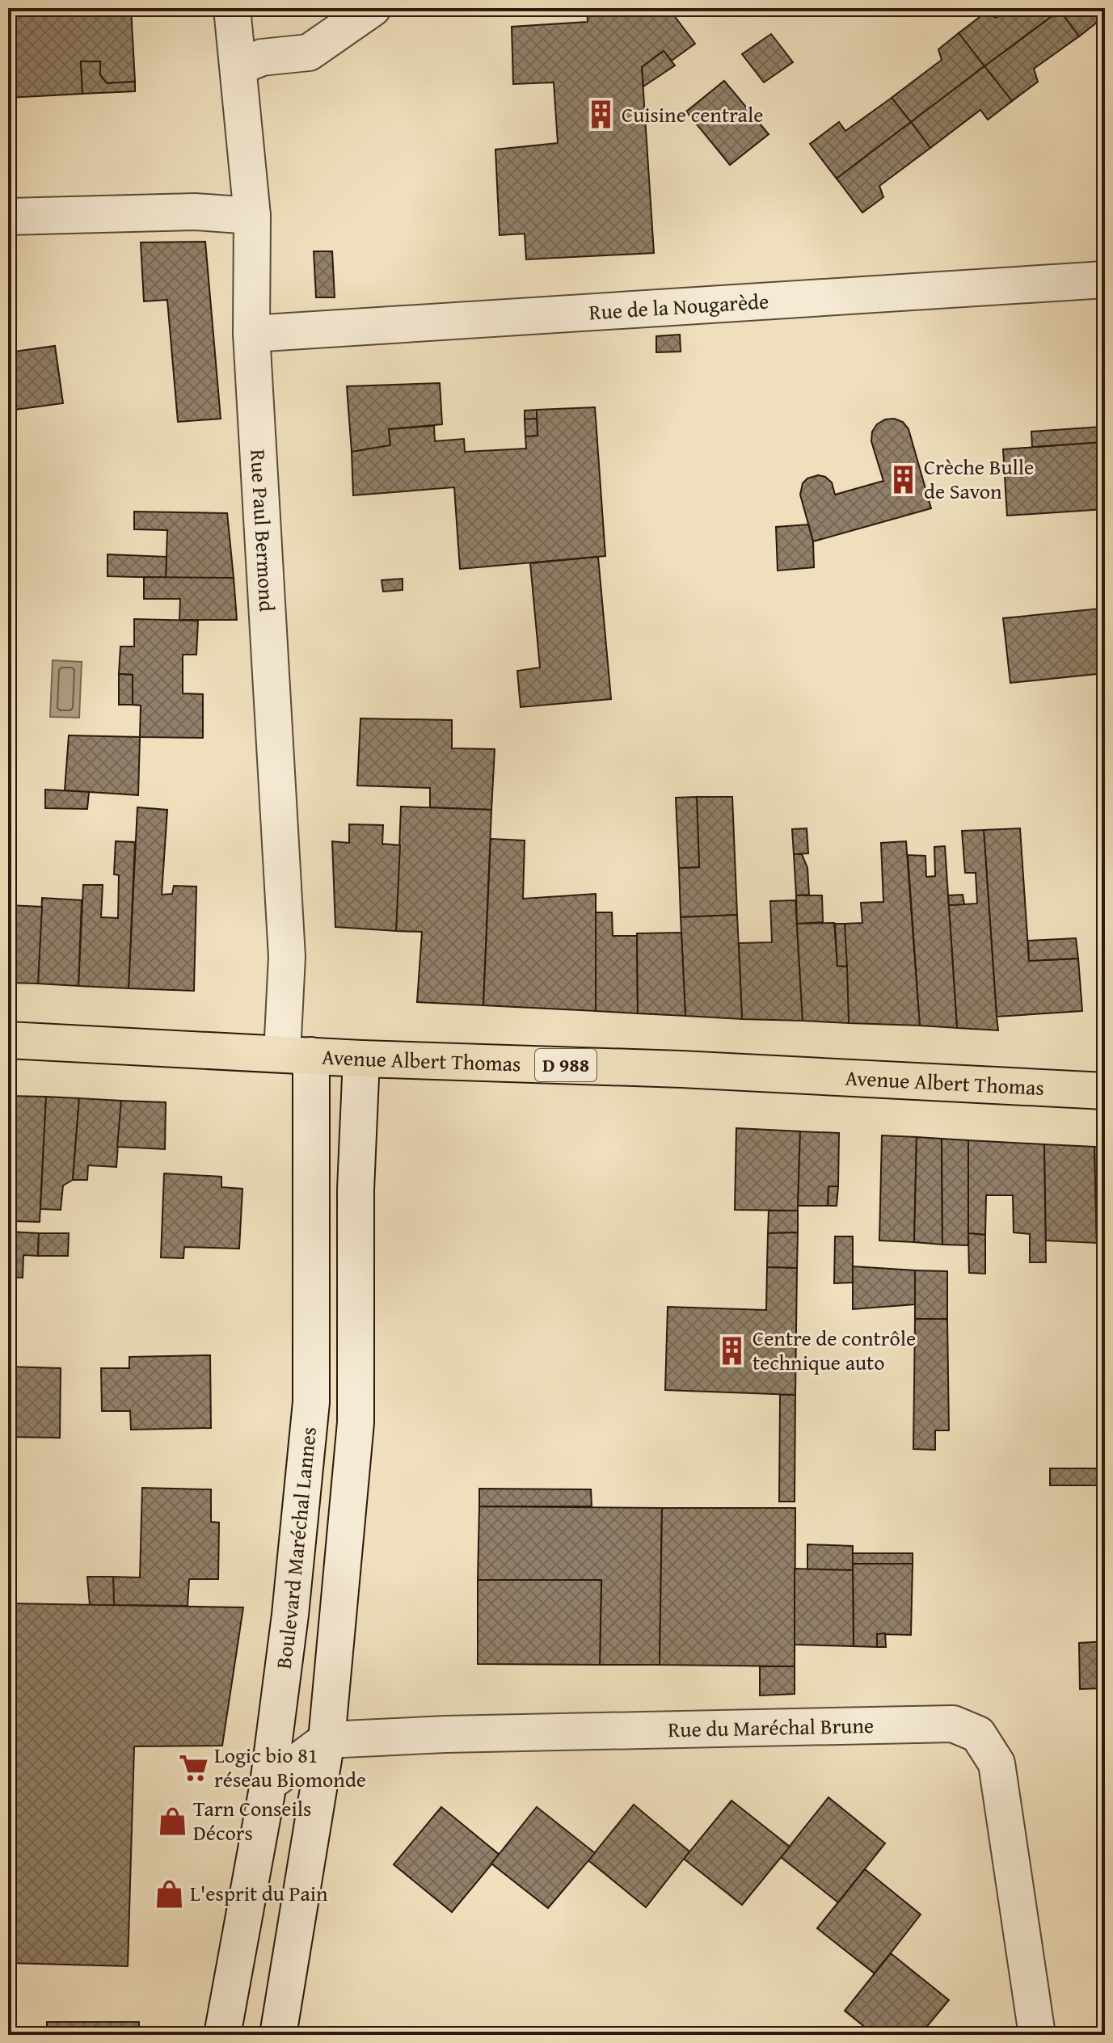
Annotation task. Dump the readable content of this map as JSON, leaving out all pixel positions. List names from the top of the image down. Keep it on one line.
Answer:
{"streets":{"main road":["Avenue Albert Thomas","D 988"],"street":["Rue de la Nougarède","Rue Paul Bermond","Boulevard Maréchal Lannes","Rue du Maréchal Brune"]},"crossings":[["Rue de la Nougarède","Rue Paul Bermond"],["Rue Paul Bermond","Avenue Albert Thomas"],["Rue Paul Bermond","Boulevard Maréchal Lannes"],["Avenue Albert Thomas","Boulevard Maréchal Lannes"]],"places":{"building":["Cuisine centrale","Crèche Bulle de Savon","Centre de contrôle technique auto"],"supermarket":["Logic bio 81 réseau Biomonde"],"shop":["Tarn Conseils Décors","L'esprit du Pain"]}}
